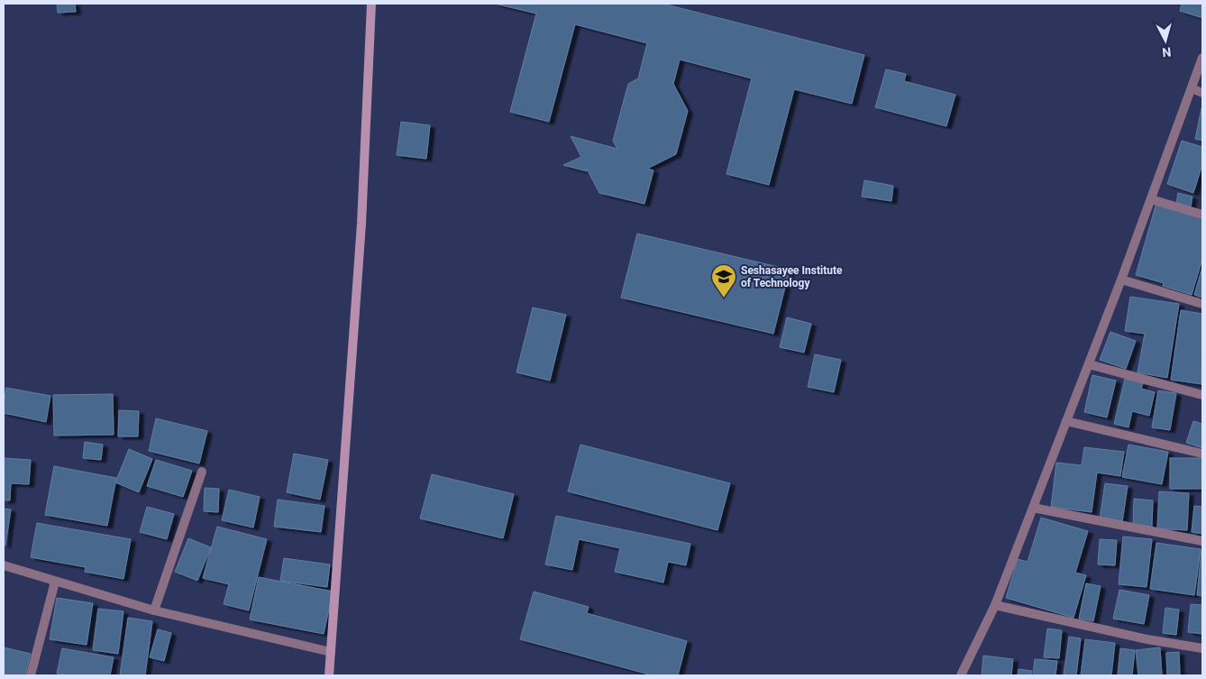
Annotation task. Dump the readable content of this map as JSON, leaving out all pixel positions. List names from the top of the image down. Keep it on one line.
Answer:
{"places":{"school or university":["Seshasayee Institute of Technology"]},"north":"bottom"}
